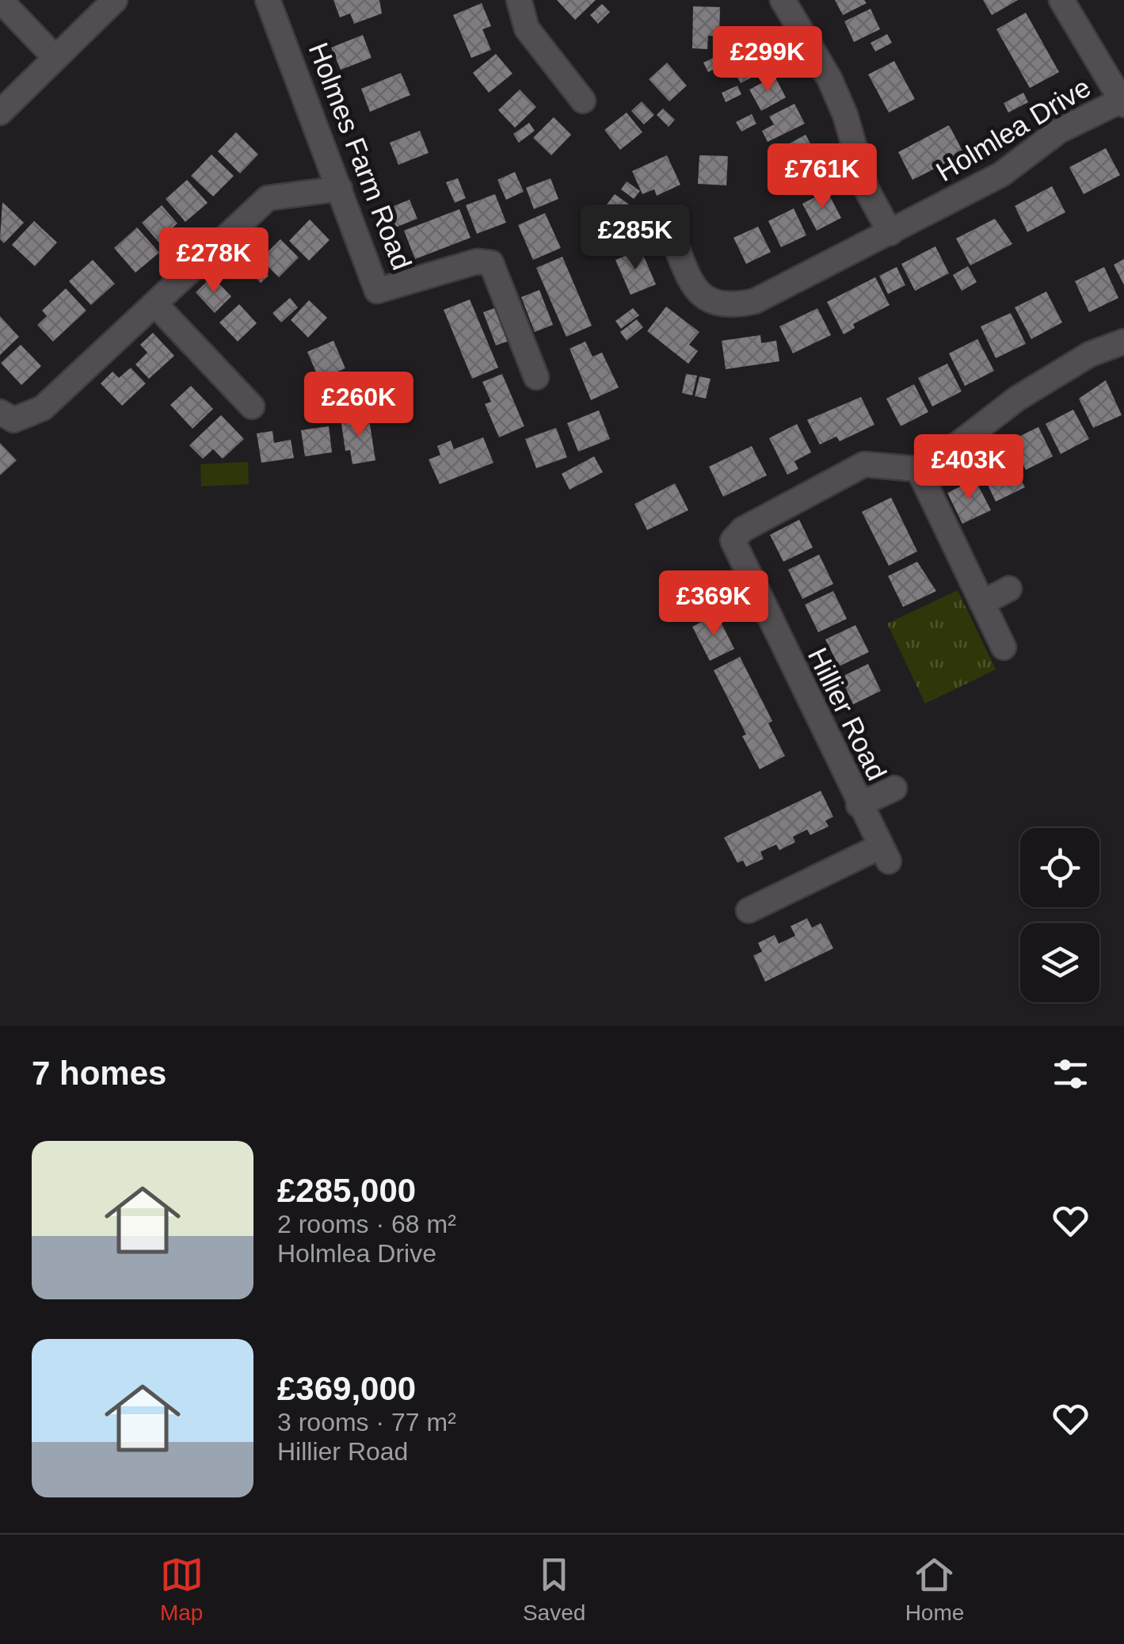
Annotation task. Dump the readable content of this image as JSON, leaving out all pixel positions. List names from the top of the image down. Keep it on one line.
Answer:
{"streets":{"street":["Holmlea Drive","Holmes Farm Road","Hillier Road"]},"page":{"price":["£299K","£761K","£285K","£278K","£260K","£403K","£369K"],"heading":"7 homes","list":[{"name":"£285,000","note":"2 rooms · 68 m² · Holmlea Drive"},{"name":"£369,000","note":"3 rooms · 77 m² · Hillier Road"}],"tabs":["Map","Saved","Home"]}}
